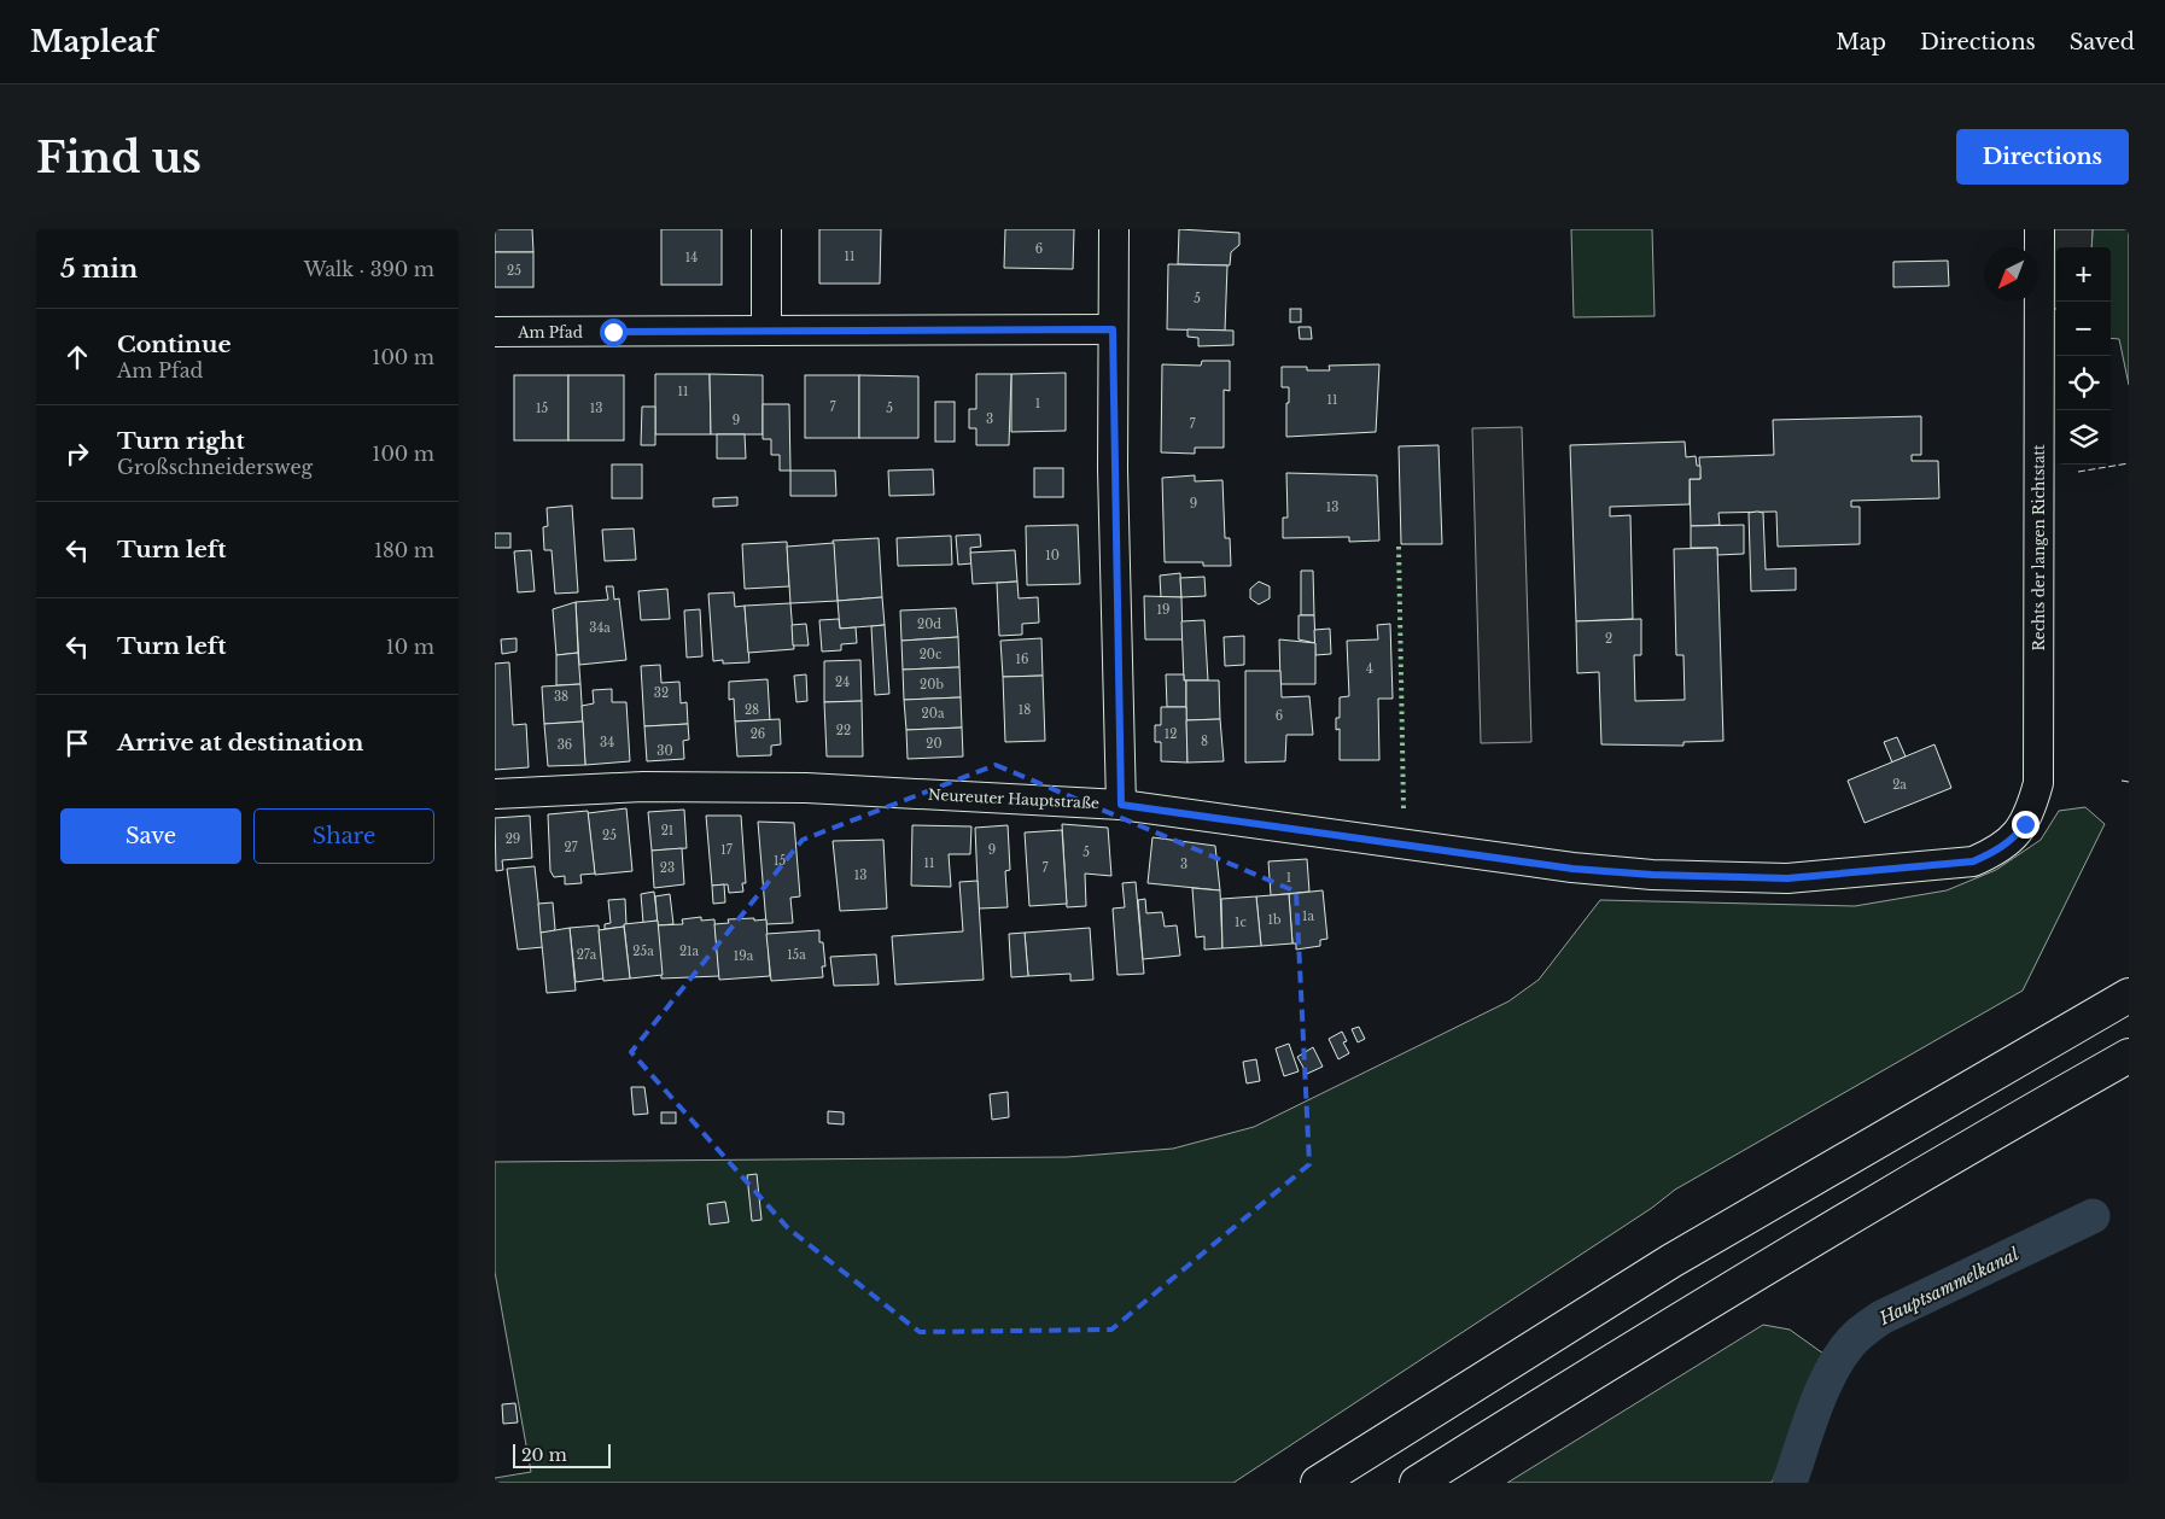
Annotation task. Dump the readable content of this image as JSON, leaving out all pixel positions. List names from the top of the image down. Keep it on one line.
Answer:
{"streets":{"street":["Am Pfad","Rechts der langen Richtstatt","Neureuter Hauptstraße"]},"crossings":[["Rechts der langen Richtstatt","Neureuter Hauptstraße"]],"water":["Hauptsammelkanal"],"house_numbers":["6","11","14","25","5","11","11","1","7","15","13","5","3","9","7","9","13","10","19","20d","34a","2","20c","16","4","24","20b","32","38","28","18","20a","6","22","26","12","8","34","20","36","30","2a","21","25","29","27","17","9","5","15","11","3","23","7","13","1","1a","1b","1c","25a","21a","27a","15a","19a"],"scale_bar":"20 m","north":"bottom left","page":{"header":"Mapleaf","nav":["Map","Directions","Saved"],"buttons":["Directions",["Save","Share"]],"title":"Find us","heading":["5 min","Walk · 390 m"],"map_buttons":["+","−"],"list":[["Continue","Am Pfad","100 m"],["Turn right","Großschneidersweg","100 m"],["Turn left","180 m"],["Turn left","10 m"],"Arrive at destination"],"scale":"20 m"}}
